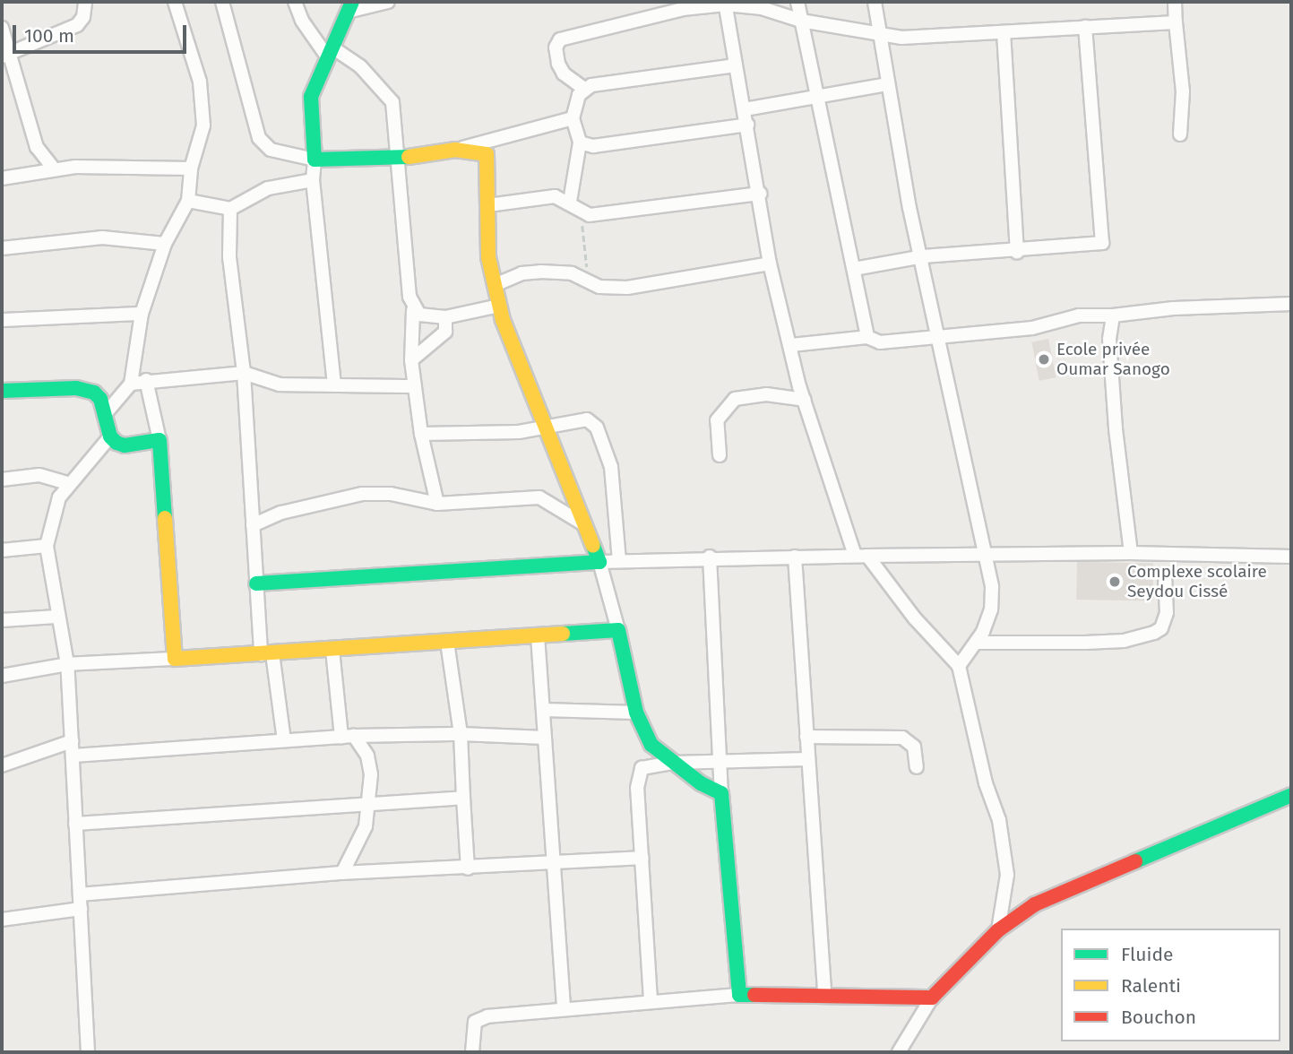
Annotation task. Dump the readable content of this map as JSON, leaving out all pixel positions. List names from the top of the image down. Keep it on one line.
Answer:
{"places":["Ecole privée Oumar Sanogo","Complexe scolaire Seydou Cissé"],"legend":["Fluide","Ralenti","Bouchon"],"scale_bar":"100 m"}
